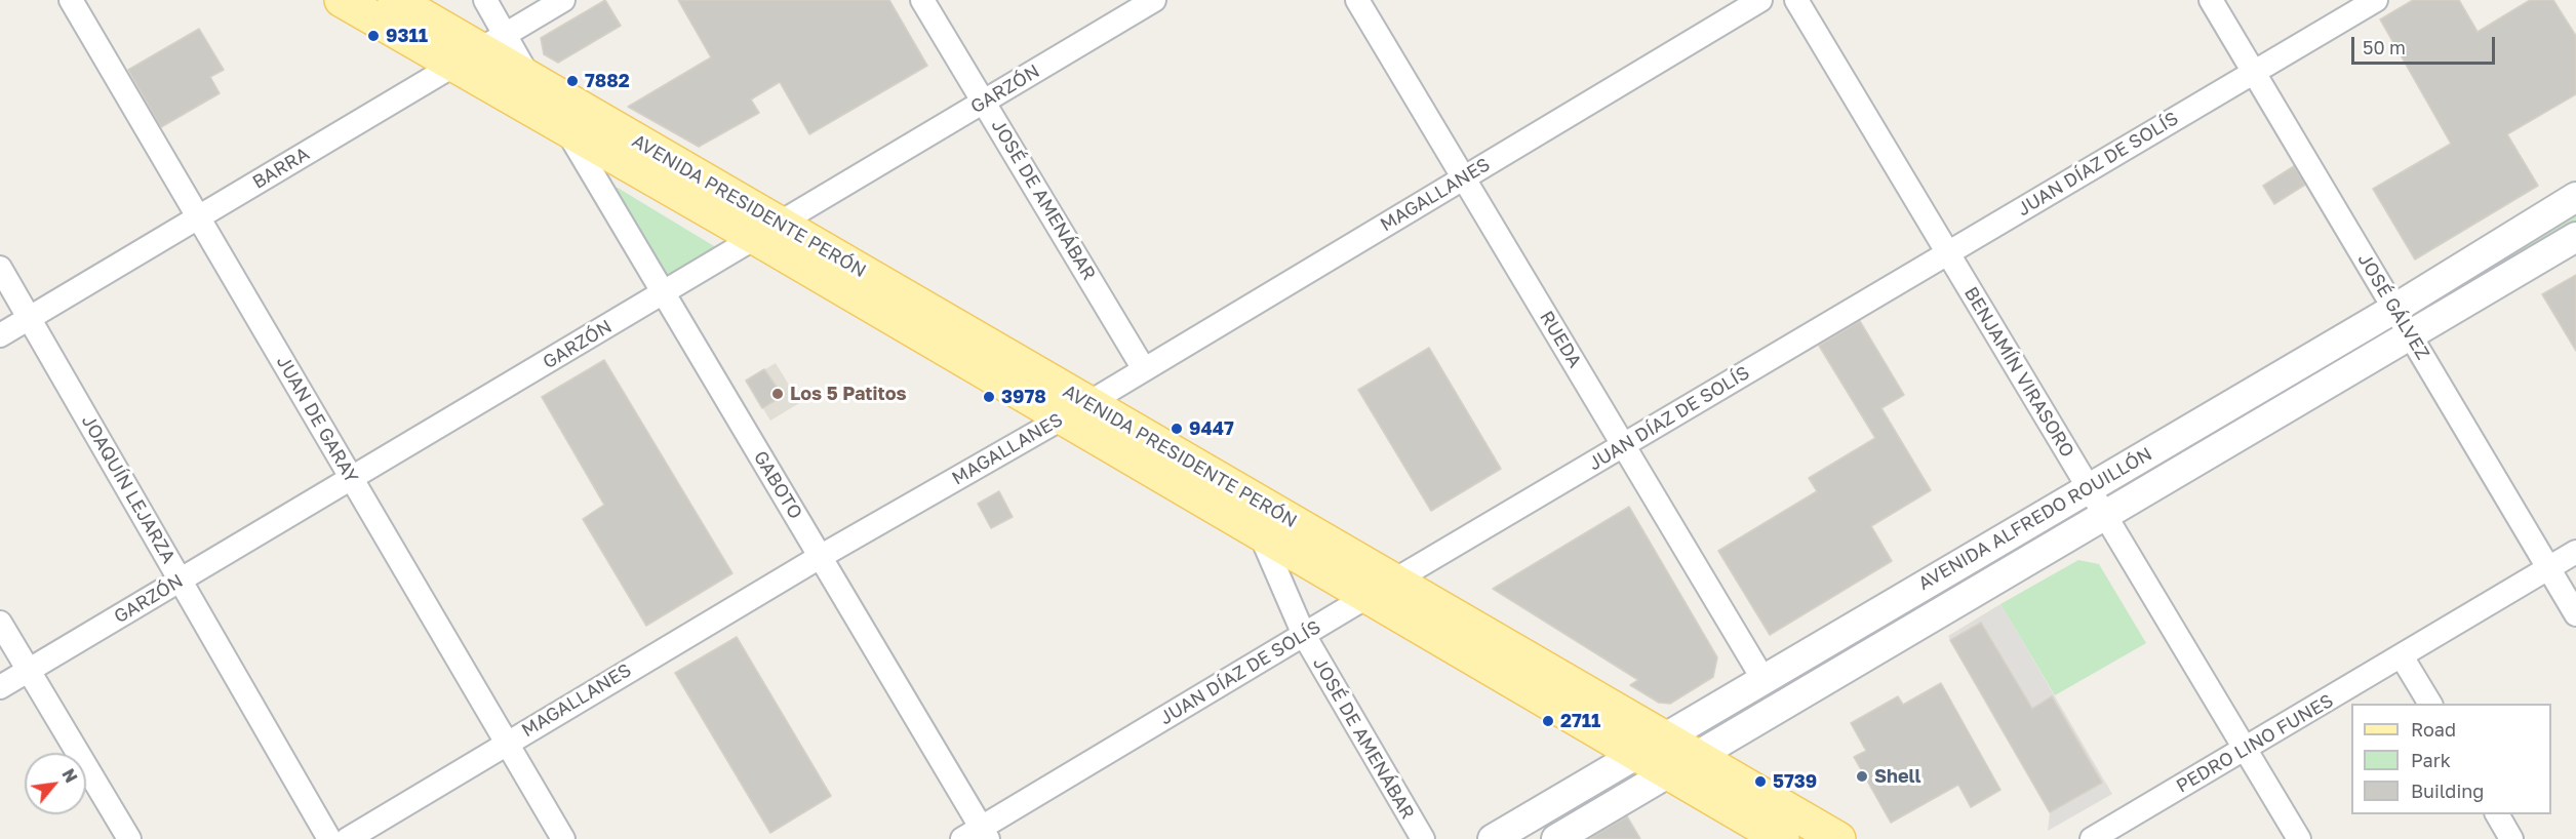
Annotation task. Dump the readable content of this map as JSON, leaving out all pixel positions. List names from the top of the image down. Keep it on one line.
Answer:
{"streets":{"main road":["AVENIDA PRESIDENTE PERÓN"],"street":["GARZÓN","JUAN DÍAZ DE SOLÍS","BARRA","MAGALLANES","JOSÉ DE AMENÁBAR","JOSÉ GÁLVEZ","RUEDA","BENJAMÍN VIRASORO","JUAN DE GARAY","GABOTO","JOAQUÍN LEJARZA","AVENIDA ALFREDO ROUILLÓN","PEDRO LINO FUNES"]},"crossings":[["GARZÓN","JOSÉ DE AMENÁBAR"],["GARZÓN","AVENIDA PRESIDENTE PERÓN"],["GARZÓN","JUAN DE GARAY"],["GARZÓN","GABOTO"],["GARZÓN","JOAQUÍN LEJARZA"],["JUAN DÍAZ DE SOLÍS","JOSÉ DE AMENÁBAR"],["JUAN DÍAZ DE SOLÍS","AVENIDA PRESIDENTE PERÓN"],["JUAN DÍAZ DE SOLÍS","JOSÉ GÁLVEZ"],["JUAN DÍAZ DE SOLÍS","RUEDA"],["JUAN DÍAZ DE SOLÍS","BENJAMÍN VIRASORO"],["JUAN DÍAZ DE SOLÍS","GABOTO"],["BARRA","AVENIDA PRESIDENTE PERÓN"],["BARRA","JUAN DE GARAY"],["BARRA","JOAQUÍN LEJARZA"],["MAGALLANES","JOSÉ DE AMENÁBAR"],["MAGALLANES","AVENIDA PRESIDENTE PERÓN"],["MAGALLANES","RUEDA"],["MAGALLANES","JUAN DE GARAY"],["MAGALLANES","GABOTO"],["JOSÉ DE AMENÁBAR","AVENIDA PRESIDENTE PERÓN"],["AVENIDA PRESIDENTE PERÓN","GABOTO"],["AVENIDA PRESIDENTE PERÓN","AVENIDA ALFREDO ROUILLÓN"],["JOSÉ GÁLVEZ","AVENIDA ALFREDO ROUILLÓN"],["JOSÉ GÁLVEZ","PEDRO LINO FUNES"],["RUEDA","AVENIDA ALFREDO ROUILLÓN"],["BENJAMÍN VIRASORO","AVENIDA ALFREDO ROUILLÓN"],["BENJAMÍN VIRASORO","PEDRO LINO FUNES"]],"places":["9311","7882","Los 5 Patitos","3978","9447","2711","Shell","5739"],"legend":["Road","Park","Building"],"scale_bar":"50 m","north":"top right"}
